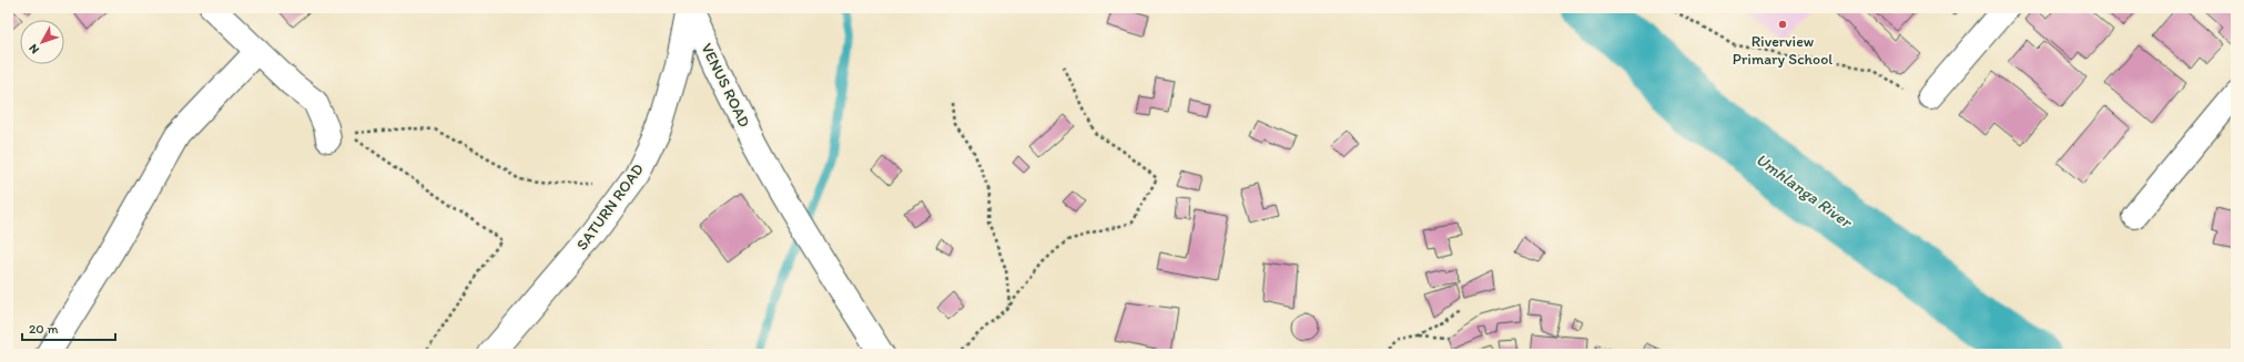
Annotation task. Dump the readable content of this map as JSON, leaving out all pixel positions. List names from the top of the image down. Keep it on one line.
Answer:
{"streets":{"street":["VENUS ROAD","SATURN ROAD"]},"crossings":[["VENUS ROAD","SATURN ROAD"]],"water":["Umhlanga River"],"places":["Riverview Primary School"],"scale_bar":"20 m","north":"bottom left"}
